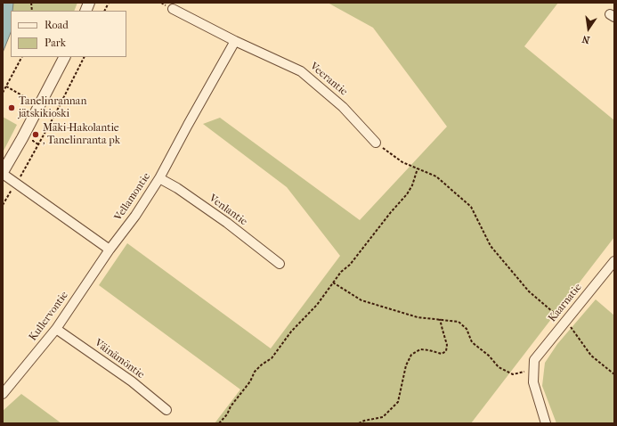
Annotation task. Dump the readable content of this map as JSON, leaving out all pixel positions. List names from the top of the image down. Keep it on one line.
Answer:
{"streets":{"street":["Veerantie","Vellamontie","Venlantie","Kaarnatie","Kullervontie","Väinämöntie"]},"crossings":[["Veerantie","Vellamontie"],["Vellamontie","Venlantie"],["Vellamontie","Kullervontie"],["Kullervontie","Väinämöntie"]],"places":["Tanelinrannan jätskikioski","Mäki-Hakolantie , Tanelinranta pk"],"legend":["Road","Park"],"north":"bottom"}
